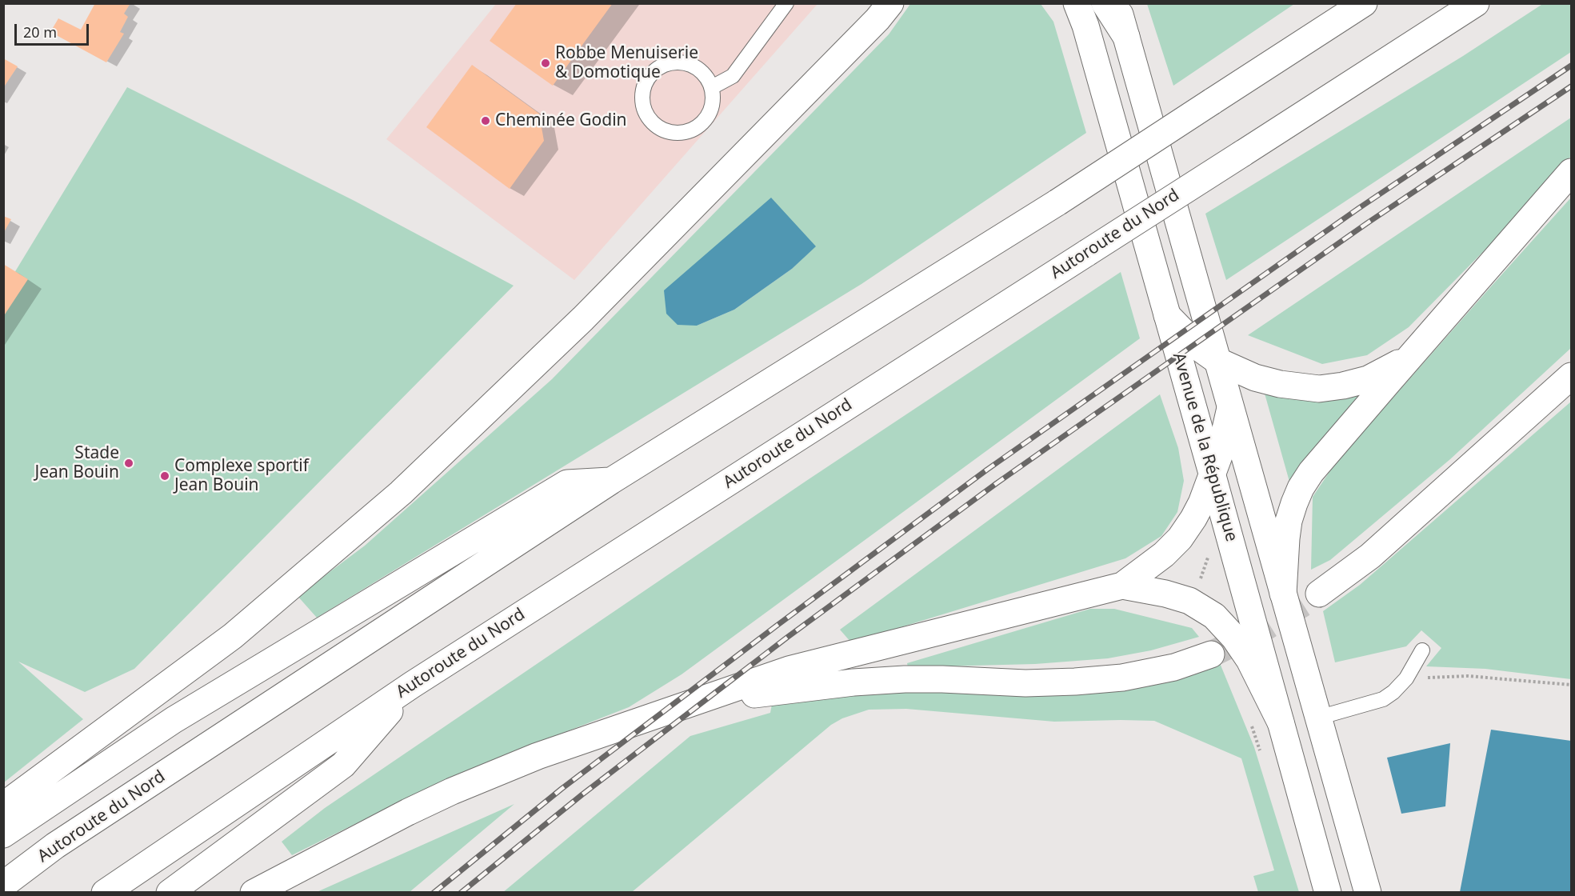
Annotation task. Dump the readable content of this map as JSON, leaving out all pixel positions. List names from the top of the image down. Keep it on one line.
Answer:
{"streets":{"main road":["Autoroute du Nord","Avenue de la République"]},"places":["Robbe Menuiserie & Domotique","Cheminée Godin","Stade Jean Bouin","Complexe sportif Jean Bouin"],"scale_bar":"20 m"}
